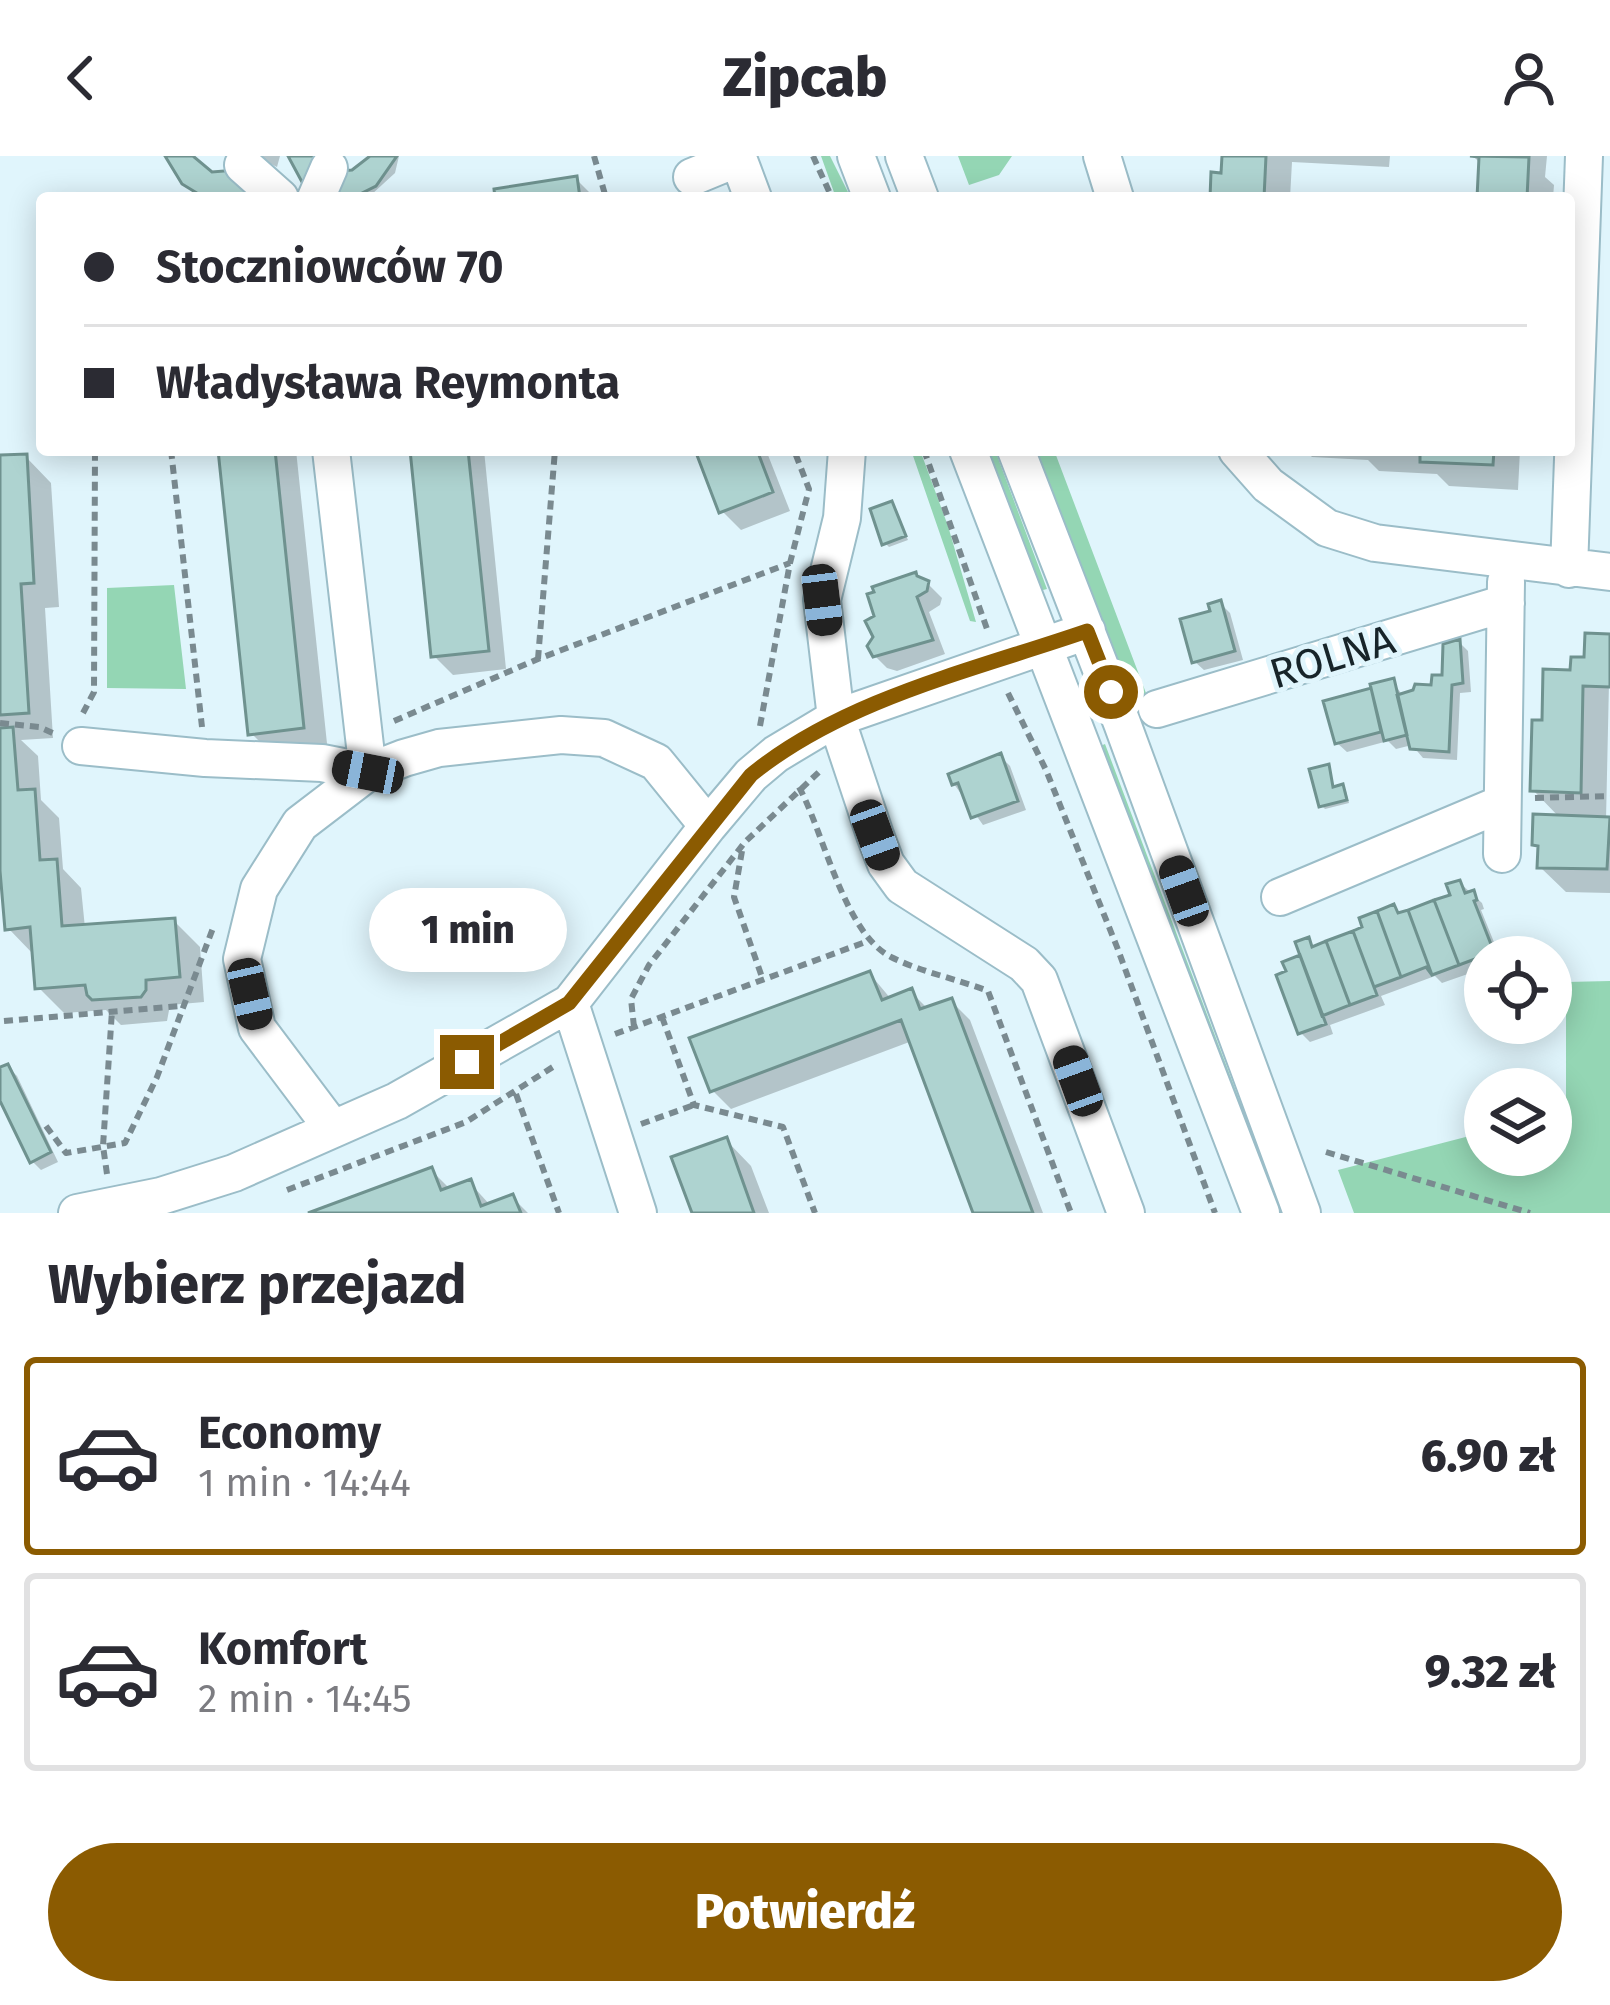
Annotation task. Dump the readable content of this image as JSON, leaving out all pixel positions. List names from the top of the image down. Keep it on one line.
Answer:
{"streets":{"street":["ROLNA"]},"page":{"header":"Zipcab","banner":["Stoczniowców 70","Władysława Reymonta"],"bubble":"1 min","heading":"Wybierz przejazd","list":[{"name":"Economy","note":"1 min · 14:44","value":"6.90 zł"},{"name":"Komfort","note":"2 min · 14:45","value":"9.32 zł"}],"buttons":"Potwierdź"}}
